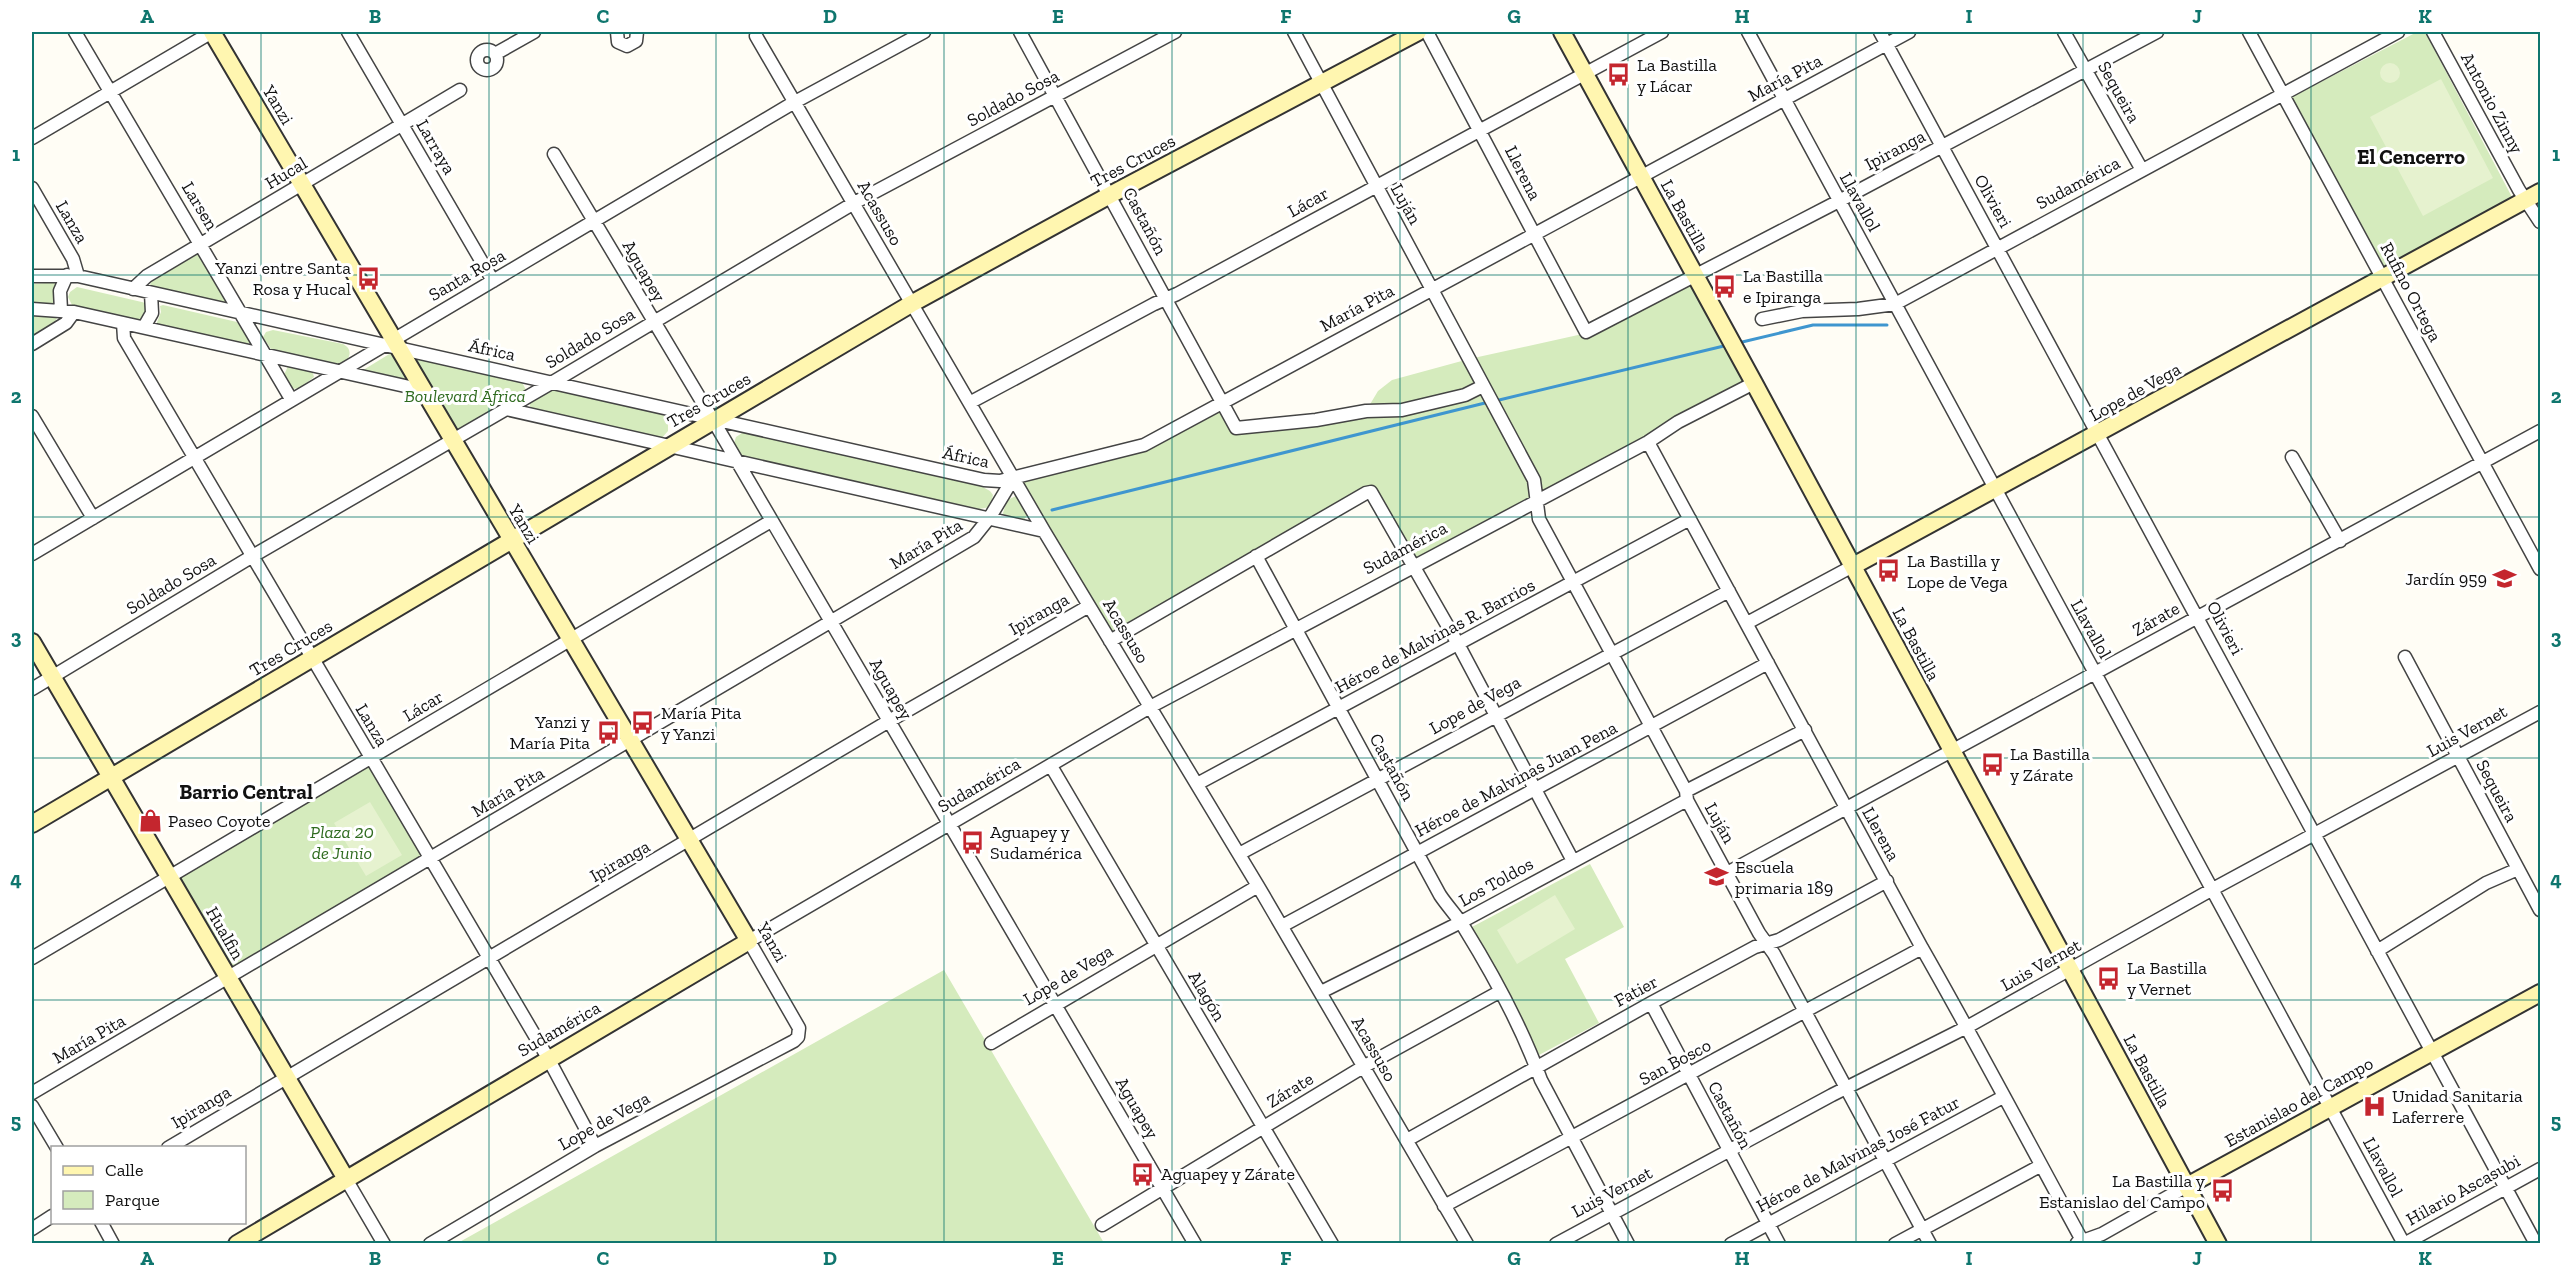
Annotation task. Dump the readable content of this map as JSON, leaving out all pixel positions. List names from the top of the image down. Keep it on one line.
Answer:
{"streets":{"street":["María Pita","Sequeira","Soldado Sosa","Antonio Zinny","Yanzi","Larraya","Ipiranga","Tres Cruces","Hucal","Llerena","Sudamérica","Olivieri","Lácar","Llavallol","Luján","Larsen","Acassuso","La Bastilla","Castañón","Lanza","Aguapey","Santa Rosa","Rufino Ortega","África","Lope de Vega","Zárate","Héroe de Malvinas R. Barrios","Luis Vernet","Héroe de Malvinas Juan Pena","Los Toldos","Hualfin","Fatier","Alagón","San Bosco","Estanislao del Campo","Héroe de Malvinas José Fatur","Hilario Ascasubi"]},"crossings":[["María Pita","Yanzi"],["María Pita","Llerena"],["María Pita","Olivieri"],["María Pita","Llavallol"],["María Pita","Luján"],["María Pita","Acassuso"],["María Pita","La Bastilla"],["María Pita","Castañón"],["María Pita","Lanza"],["María Pita","Aguapey"],["María Pita","África"],["María Pita","Hualfin"],["Sequeira","Ipiranga"],["Sequeira","Sudamérica"],["Sequeira","Luis Vernet"],["Soldado Sosa","Yanzi"],["Soldado Sosa","Acassuso"],["Soldado Sosa","Castañón"],["Soldado Sosa","Lanza"],["Soldado Sosa","Aguapey"],["Soldado Sosa","África"],["Soldado Sosa","Hualfin"],["Antonio Zinny","Lope de Vega"],["Yanzi","Ipiranga"],["Yanzi","Tres Cruces"],["Yanzi","Hucal"],["Yanzi","Sudamérica"],["Yanzi","Lácar"],["Yanzi","Santa Rosa"],["Yanzi","África"],["Yanzi","Lope de Vega"],["Larraya","Hucal"],["Larraya","Santa Rosa"],["Ipiranga","Llerena"],["Ipiranga","Olivieri"],["Ipiranga","Llavallol"],["Ipiranga","Acassuso"],["Ipiranga","La Bastilla"],["Ipiranga","Lanza"],["Ipiranga","Aguapey"],["Ipiranga","Hualfin"],["Tres Cruces","Luján"],["Tres Cruces","Acassuso"],["Tres Cruces","Castañón"],["Tres Cruces","Lanza"],["Tres Cruces","Aguapey"],["Tres Cruces","África"],["Tres Cruces","Hualfin"],["Hucal","Larsen"],["Hucal","África"],["Llerena","Sudamérica"],["Llerena","Lácar"],["Llerena","Lope de Vega"],["Llerena","Zárate"],["Llerena","Héroe de Malvinas R. Barrios"],["Llerena","Luis Vernet"],["Llerena","Héroe de Malvinas Juan Pena"],["Llerena","Los Toldos"],["Llerena","Fatier"],["Llerena","San Bosco"],["Llerena","Estanislao del Campo"],["Llerena","Héroe de Malvinas José Fatur"],["Sudamérica","Olivieri"],["Sudamérica","Llavallol"],["Sudamérica","Luján"],["Sudamérica","Acassuso"],["Sudamérica","La Bastilla"],["Sudamérica","Castañón"],["Sudamérica","Lanza"],["Sudamérica","Aguapey"],["Sudamérica","Rufino Ortega"],["Sudamérica","Hualfin"],["Sudamérica","Alagón"],["Olivieri","Lope de Vega"],["Olivieri","Zárate"],["Olivieri","Luis Vernet"],["Olivieri","Estanislao del Campo"],["Olivieri","Hilario Ascasubi"],["Lácar","Luján"],["Lácar","Acassuso"],["Lácar","La Bastilla"],["Lácar","Castañón"],["Lácar","Lanza"],["Lácar","Aguapey"],["Lácar","Hualfin"],["Llavallol","Lope de Vega"],["Llavallol","Zárate"],["Llavallol","Luis Vernet"],["Llavallol","Estanislao del Campo"],["Llavallol","Hilario Ascasubi"],["Luján","Castañón"],["Luján","Lope de Vega"],["Luján","Zárate"],["Luján","Héroe de Malvinas R. Barrios"],["Luján","Luis Vernet"],["Luján","Héroe de Malvinas Juan Pena"],["Luján","Los Toldos"],["Luján","Fatier"],["Luján","San Bosco"],["Luján","Héroe de Malvinas José Fatur"],["Larsen","Santa Rosa"],["Larsen","África"],["Acassuso","Santa Rosa"],["Acassuso","África"],["Acassuso","Lope de Vega"],["Acassuso","Zárate"],["Acassuso","Héroe de Malvinas R. Barrios"],["Acassuso","Héroe de Malvinas Juan Pena"],["Acassuso","Los Toldos"],["Acassuso","Fatier"],["Acassuso","San Bosco"],["La Bastilla","Lope de Vega"],["La Bastilla","Zárate"],["La Bastilla","Luis Vernet"],["La Bastilla","Estanislao del Campo"],["Castañón","Lope de Vega"],["Castañón","Zárate"],["Castañón","Héroe de Malvinas R. Barrios"],["Castañón","Luis Vernet"],["Castañón","Héroe de Malvinas Juan Pena"],["Castañón","Los Toldos"],["Castañón","Fatier"],["Castañón","San Bosco"],["Castañón","Héroe de Malvinas José Fatur"],["Lanza","Santa Rosa"],["Lanza","África"],["Lanza","Lope de Vega"],["Aguapey","Santa Rosa"],["Aguapey","África"],["Aguapey","Lope de Vega"],["Aguapey","Zárate"],["Santa Rosa","África"],["Rufino Ortega","Lope de Vega"],["Rufino Ortega","Zárate"],["Lope de Vega","Alagón"],["Zárate","Alagón"]],"districts":["El Cencerro","Barrio Central"],"parks":["Boulevard África","Plaza 20 de Junio"],"places":{"bus stop":["La Bastilla y Lácar","Yanzi entre Santa Rosa y Hucal","La Bastilla e Ipiranga","La Bastilla y Lope de Vega","María Pita y Yanzi","Yanzi y María Pita","La Bastilla y Zárate","Aguapey y Sudamérica","La Bastilla y Vernet","Aguapey y Zárate","La Bastilla y Estanislao del Campo"],"school or university":["Jardín 959","Escuela primaria 189"],"shop":["Paseo Coyote"],"hospital":["Unidad Sanitaria Laferrere"]},"legend":["Calle","Parque"],"grid":{"columns":["A","B","C","D","E","F","G","H","I","J","K"],"rows":["1","2","3","4","5"]}}
